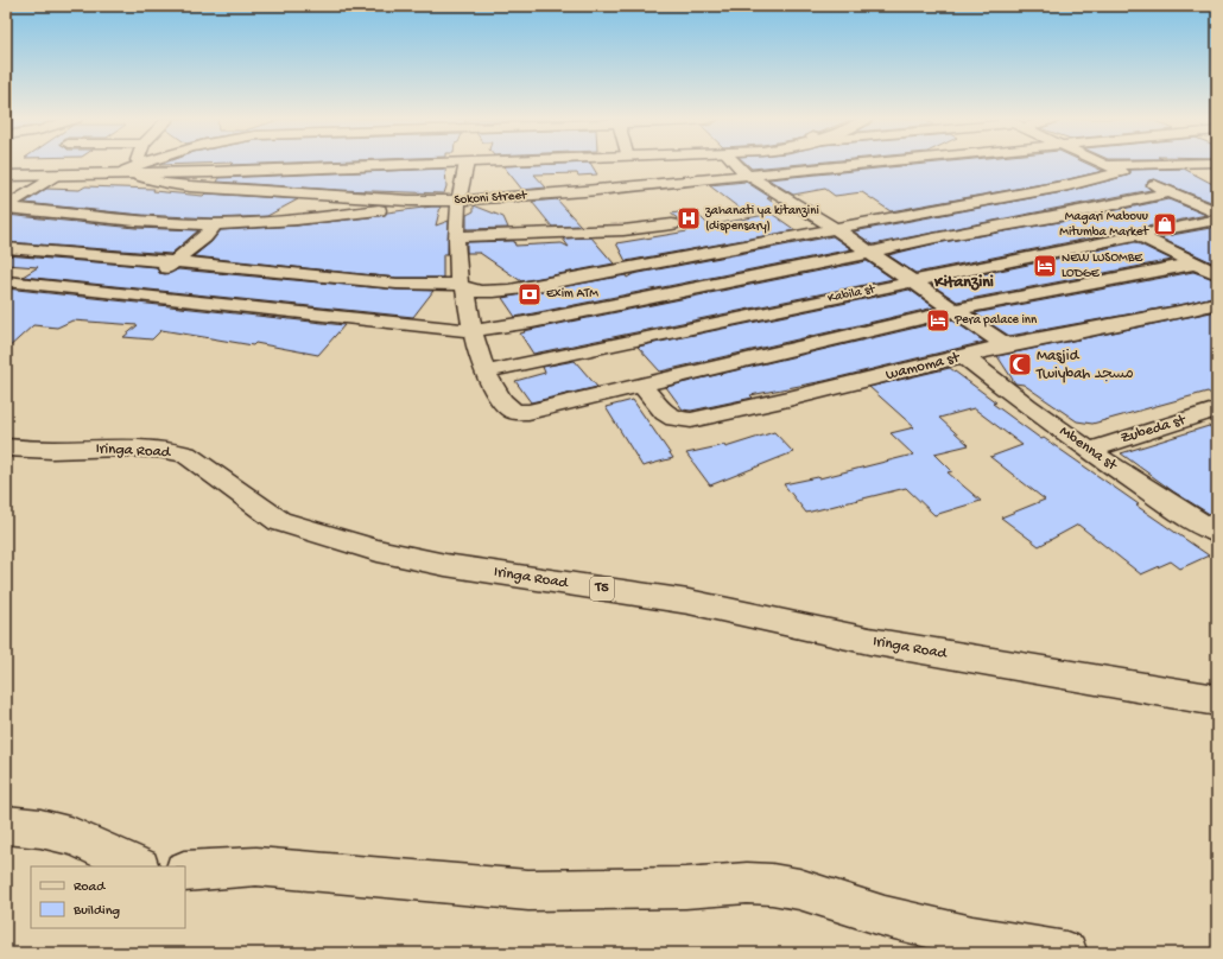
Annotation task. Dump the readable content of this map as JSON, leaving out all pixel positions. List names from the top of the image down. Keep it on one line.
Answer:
{"streets":{"highway":["Iringa Road","T5"],"street":["Sokoni Street","Kabila st","wamoma st","Zubeda st","Mbenna st"]},"crossings":[["wamoma st","Mbenna st"],["Zubeda st","Mbenna st"]],"districts":["Kitanzini"],"places":{"hospital":["zahanati ya kitanzini (dispensary)"],"shop":["Magari Mabovu Mitumba Market"],"hotel":["NEW LUSOMBE LODGE","Pera palace inn"],"bank":["Exim ATM"],"mosque":["Masjid Twiybah مسجد"]},"legend":["Road","Building"]}
